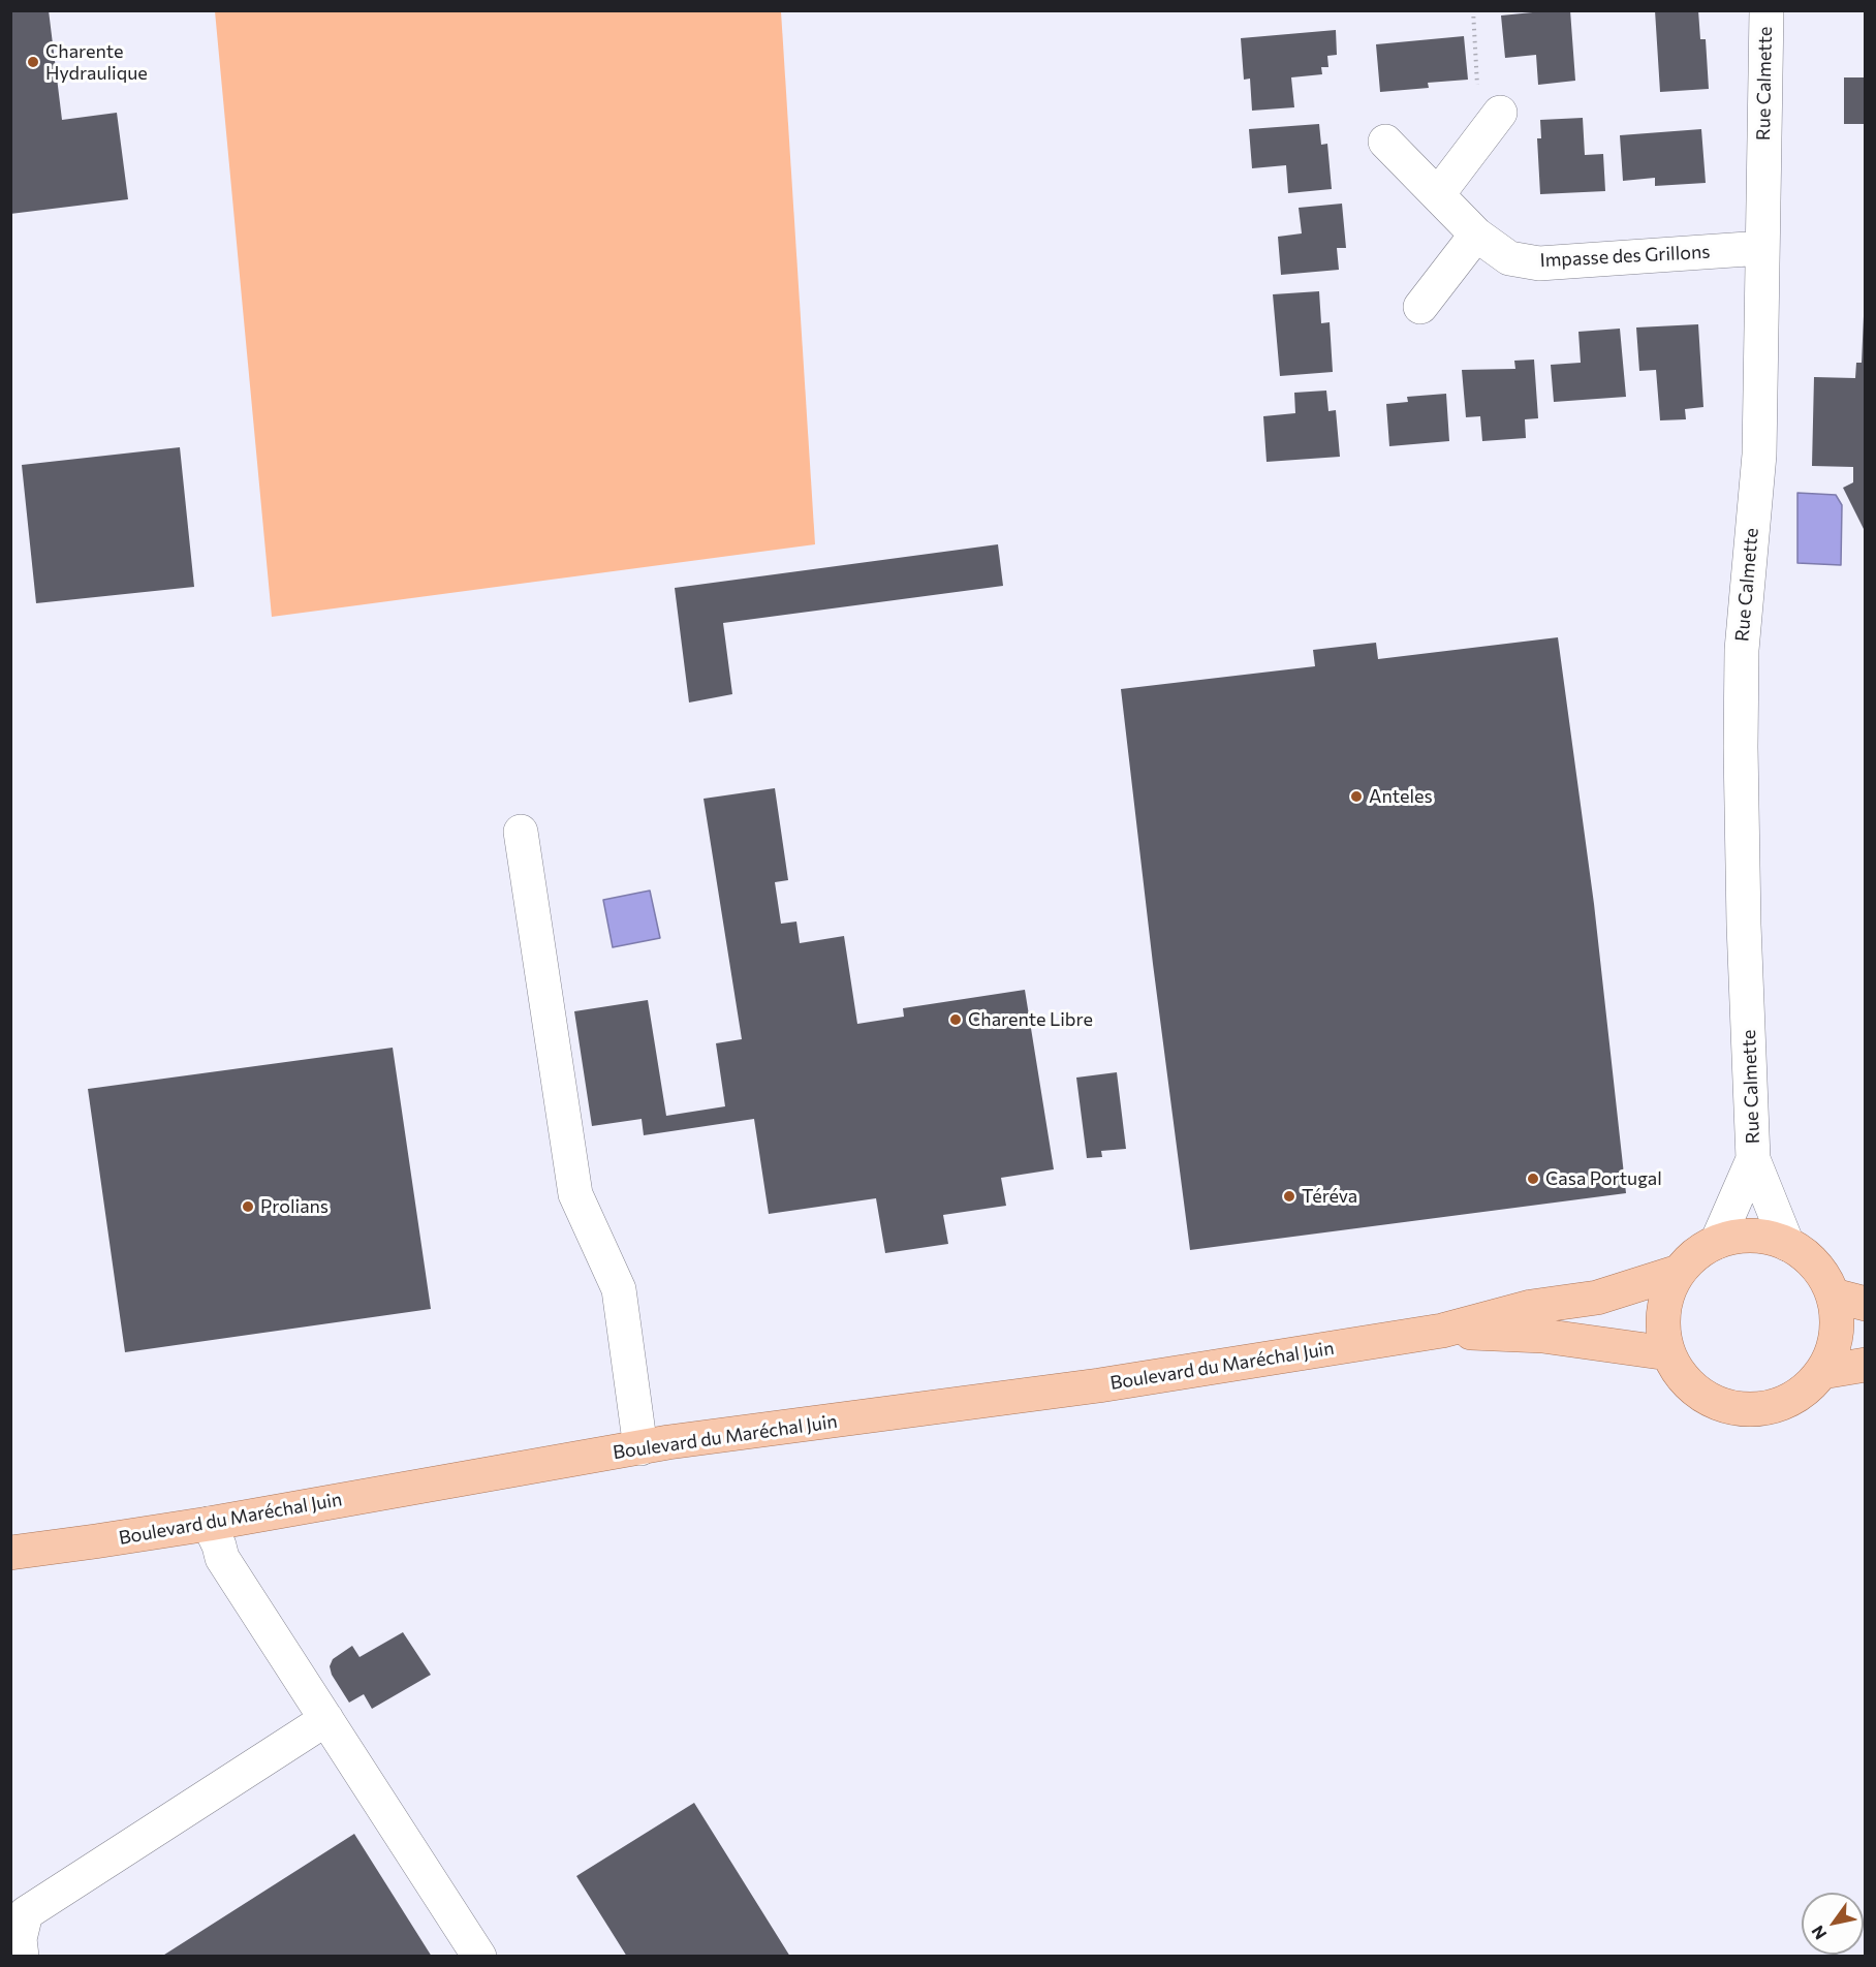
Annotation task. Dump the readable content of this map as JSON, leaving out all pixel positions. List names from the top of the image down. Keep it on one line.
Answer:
{"streets":{"main road":["Boulevard du Maréchal Juin"],"street":["Rue Calmette","Impasse des Grillons"]},"crossings":[["Rue Calmette","Impasse des Grillons"],["Rue Calmette","Boulevard du Maréchal Juin"]],"places":["Charente Hydraulique","Anteles","Charente Libre","Casa Portugal","Téréva","Prolians"],"north":"bottom left"}
